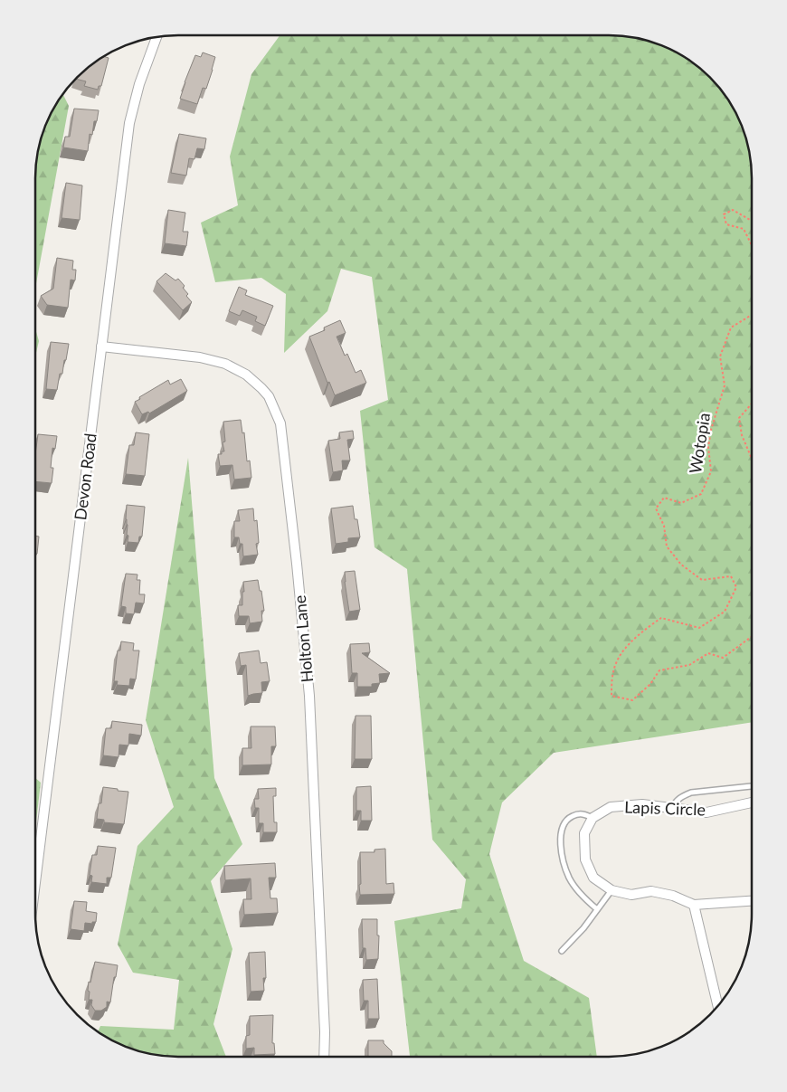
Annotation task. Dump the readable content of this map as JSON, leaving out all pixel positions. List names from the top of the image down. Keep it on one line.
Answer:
{"streets":{"street":["Devon Road","Holton Lane","Lapis Circle"],"path":["Wotopia"]},"crossings":[["Devon Road","Holton Lane"]]}
